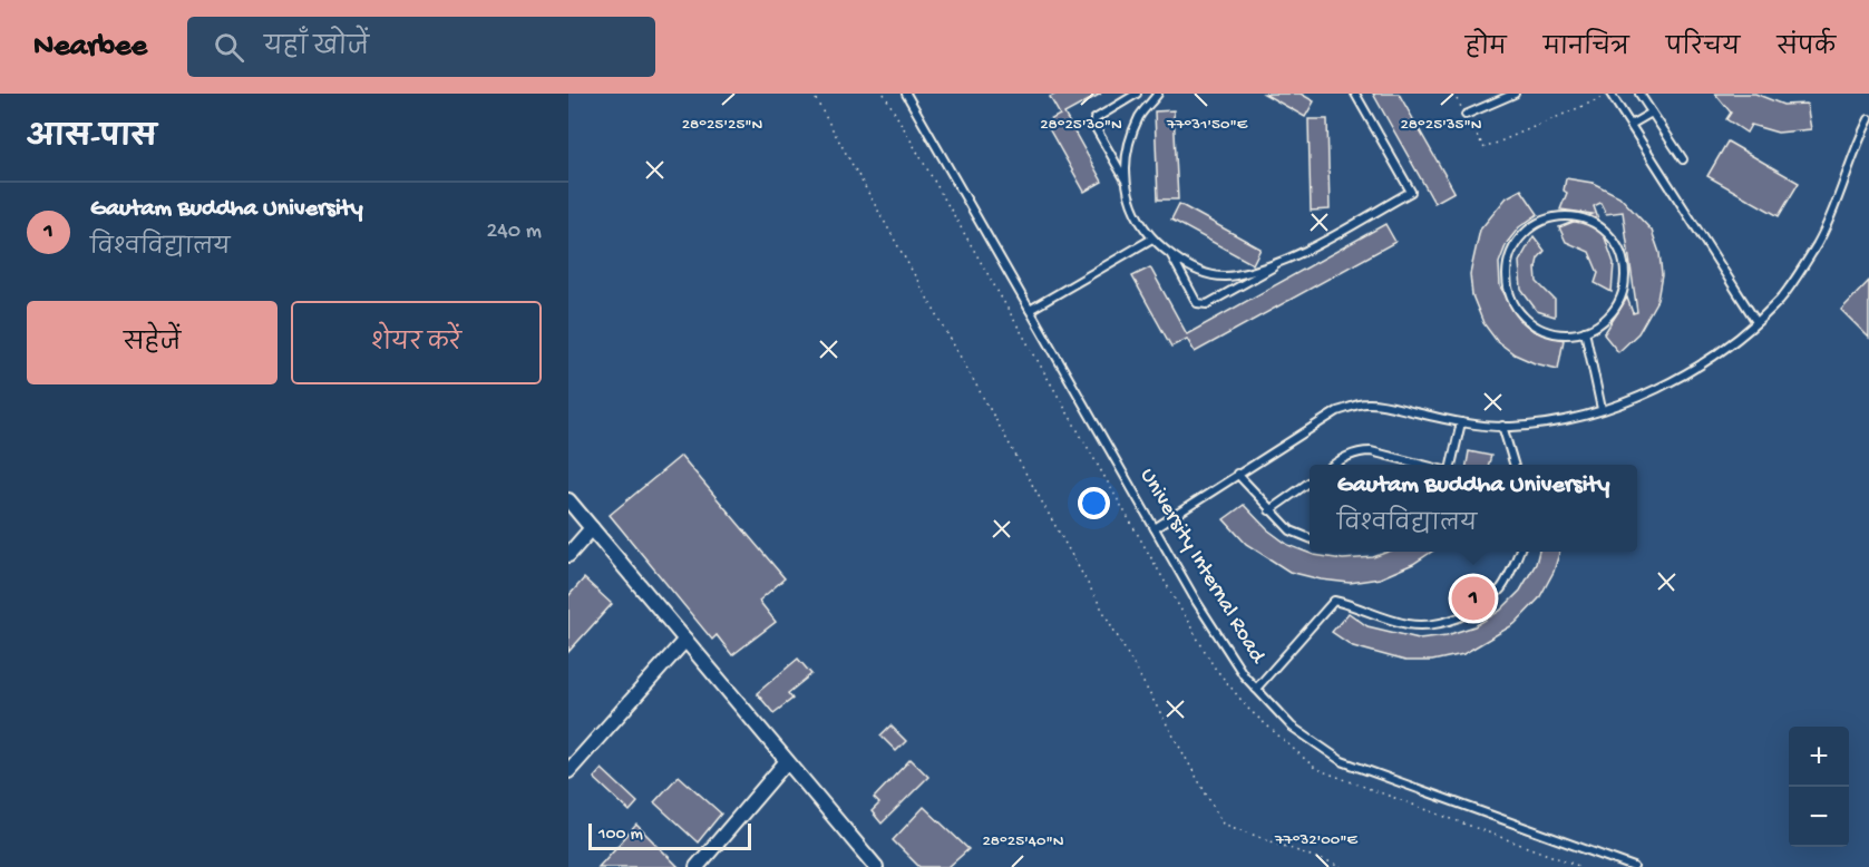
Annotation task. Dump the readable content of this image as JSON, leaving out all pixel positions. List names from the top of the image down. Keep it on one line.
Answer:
{"streets":{"lane":["University Internal Road"]},"scale_bar":"100 m","page":{"header":"Nearbee","search":"यहाँ खोजें","nav":["होम","मानचित्र","परिचय","संपर्क"],"heading":"आस-पास","list":[{"mark":"1","name":"Gautam Buddha University","note":"विश्वविद्यालय","value":"240 m"}],"buttons":["सहेजें","शेयर करें"],"popup":["Gautam Buddha University","विश्वविद्यालय"],"pins":"1","map_buttons":["+","−"],"scale":"100 m"},"coordinates":["28°25'25\"N","28°25'30\"N","28°25'35\"N","77°31'50\"E","77°32'00\"E","28°25'40\"N"]}
